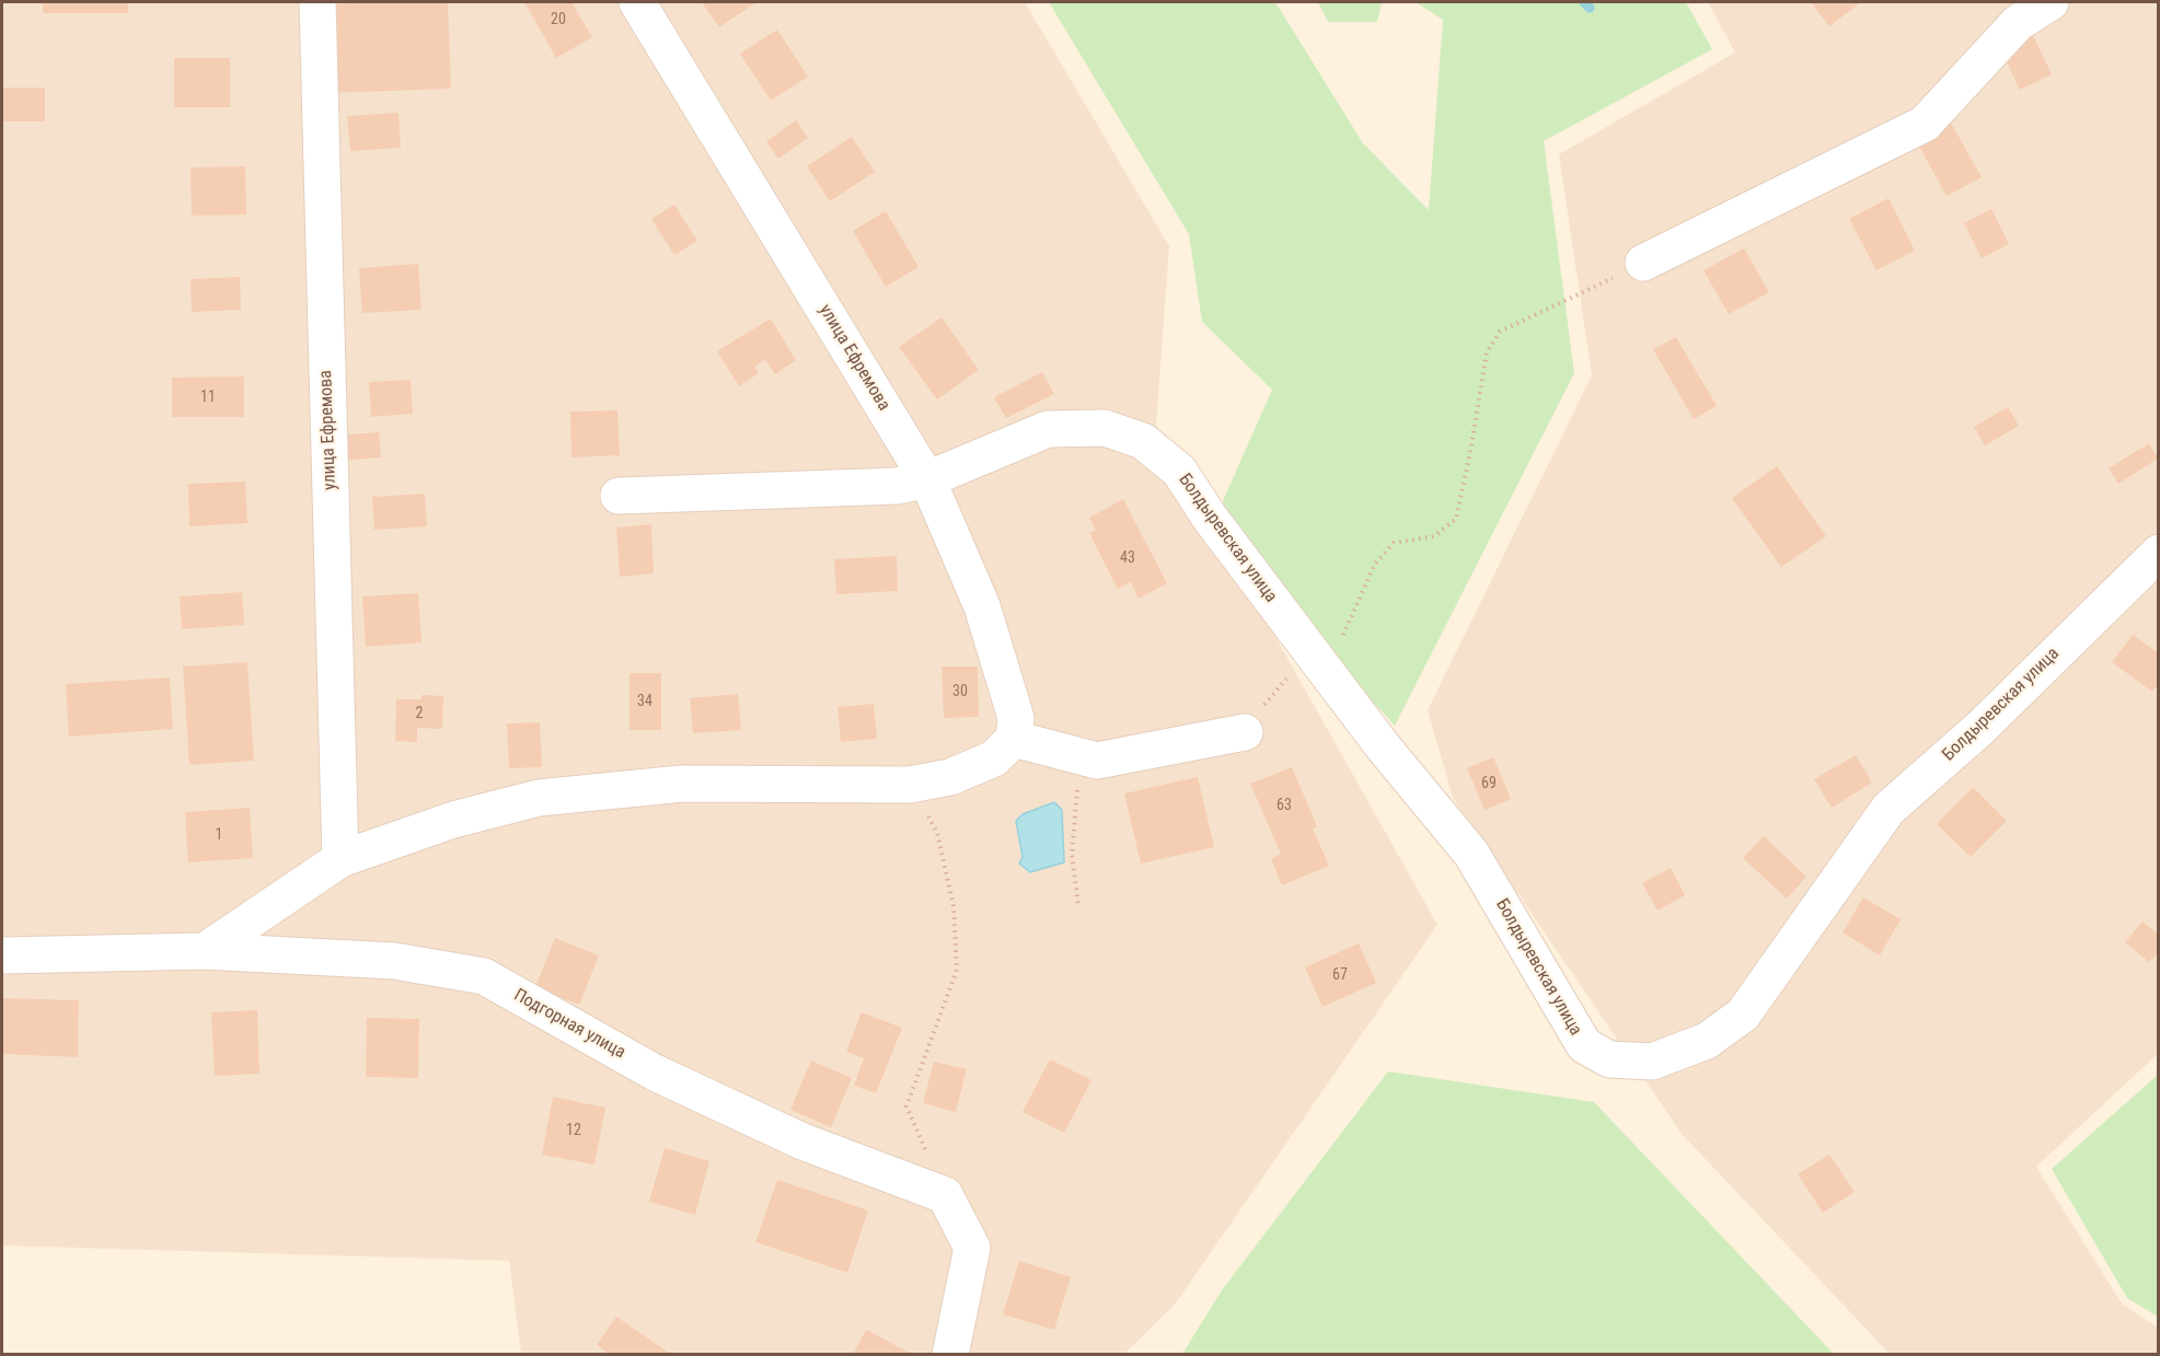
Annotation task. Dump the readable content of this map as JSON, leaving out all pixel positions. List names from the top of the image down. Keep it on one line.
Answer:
{"streets":{"street":["улица Ефремова","Болдыревская улица","Подгорная улица"]},"crossings":[["улица Ефремова","Болдыревская улица"]],"house_numbers":["20","11","43","30","34","2","69","63","1","67","12"]}
